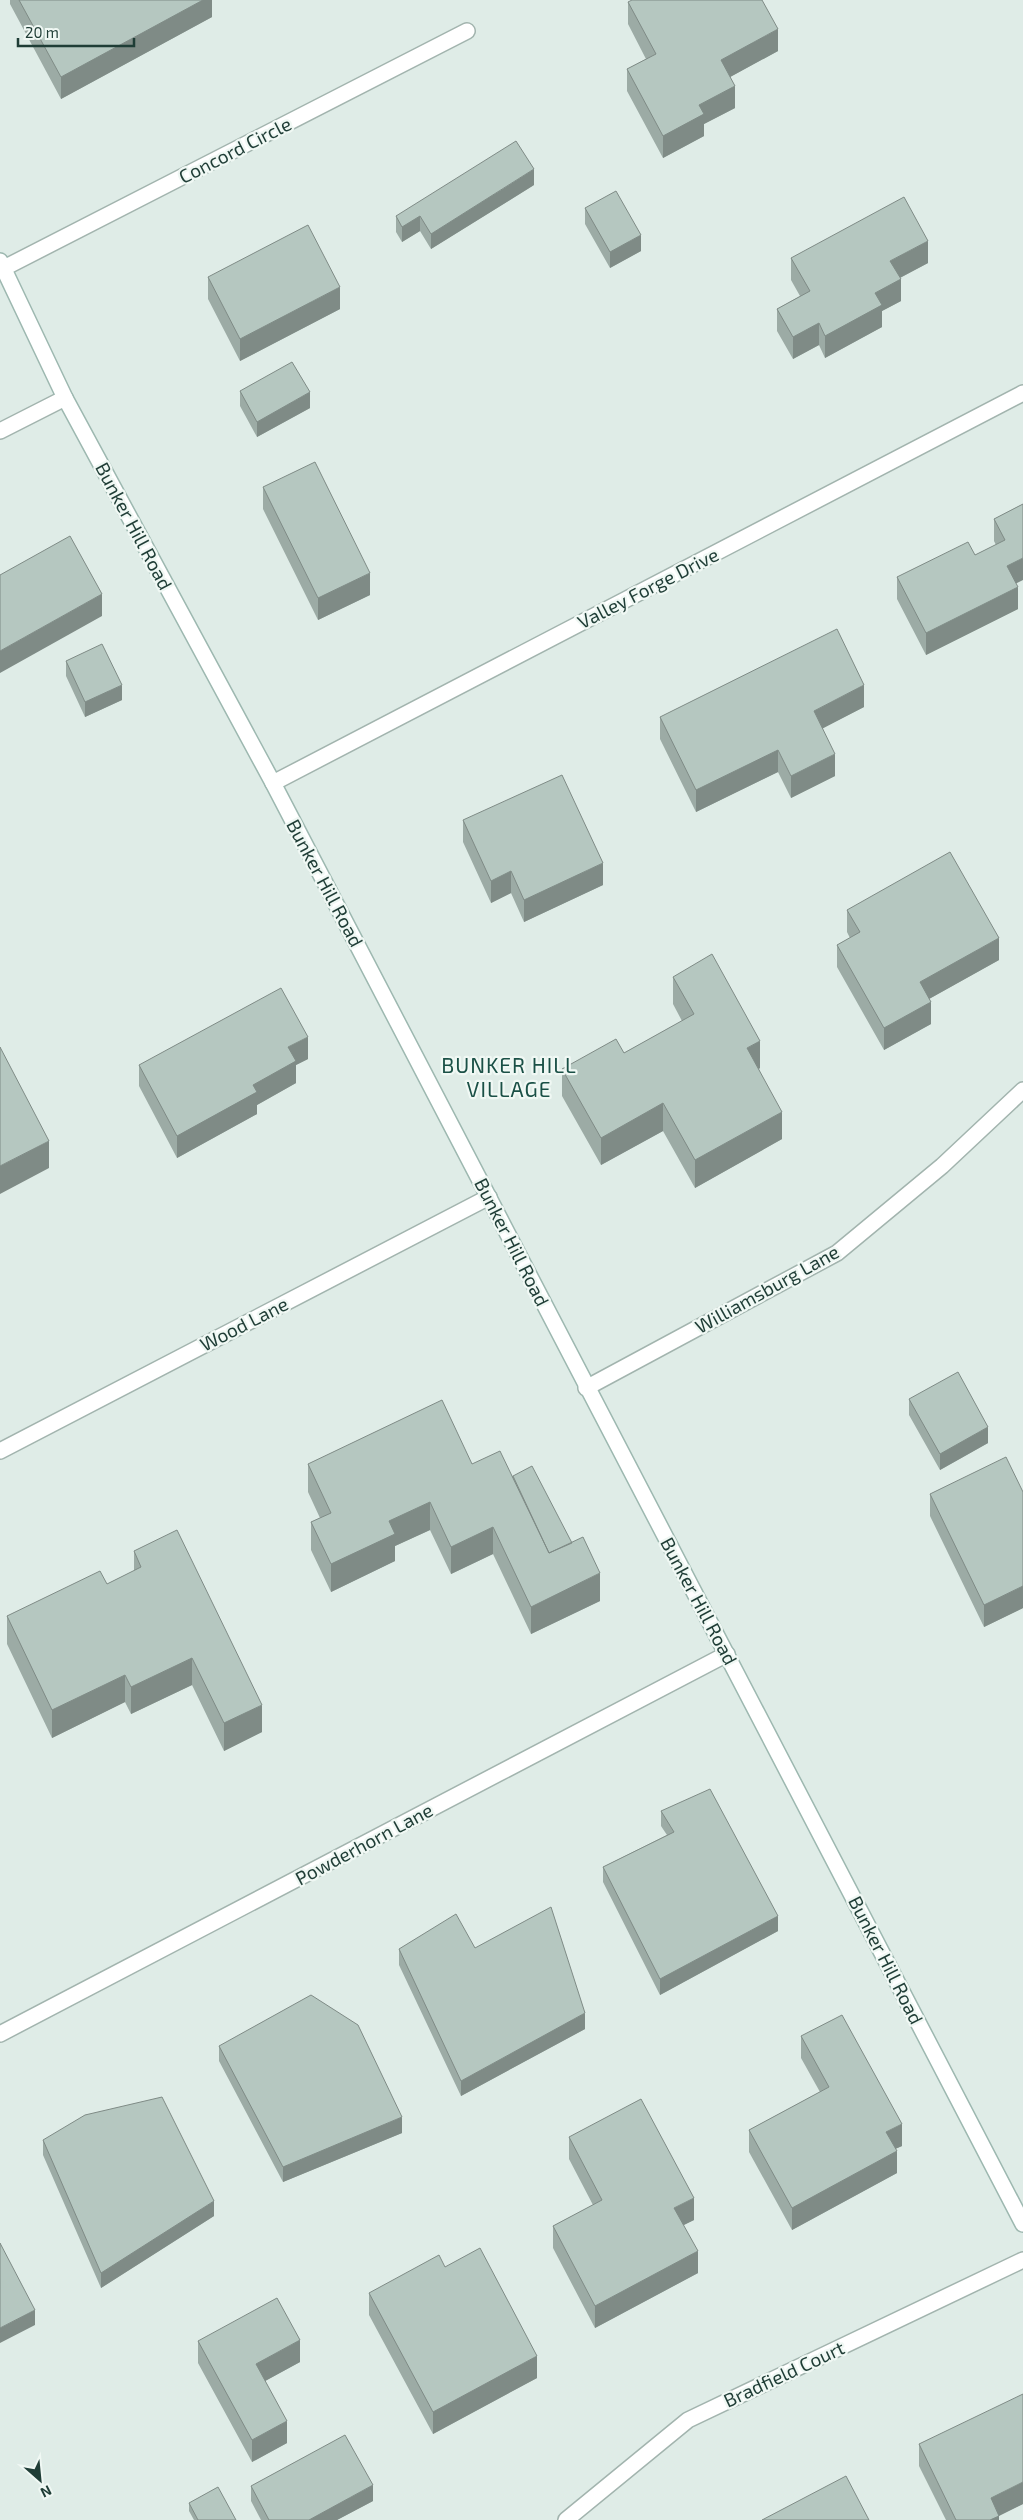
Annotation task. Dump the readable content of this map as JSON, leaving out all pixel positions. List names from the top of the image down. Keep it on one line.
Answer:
{"streets":{"street":["Concord Circle","Bunker Hill Road","Valley Forge Drive","Williamsburg Lane","Wood Lane","Powderhorn Lane","Bradfield Court"]},"crossings":[["Concord Circle","Bunker Hill Road"],["Bunker Hill Road","Valley Forge Drive"],["Bunker Hill Road","Williamsburg Lane"],["Bunker Hill Road","Wood Lane"],["Bunker Hill Road","Powderhorn Lane"]],"districts":["BUNKER HILL VILLAGE"],"scale_bar":"20 m","north":"bottom right"}
